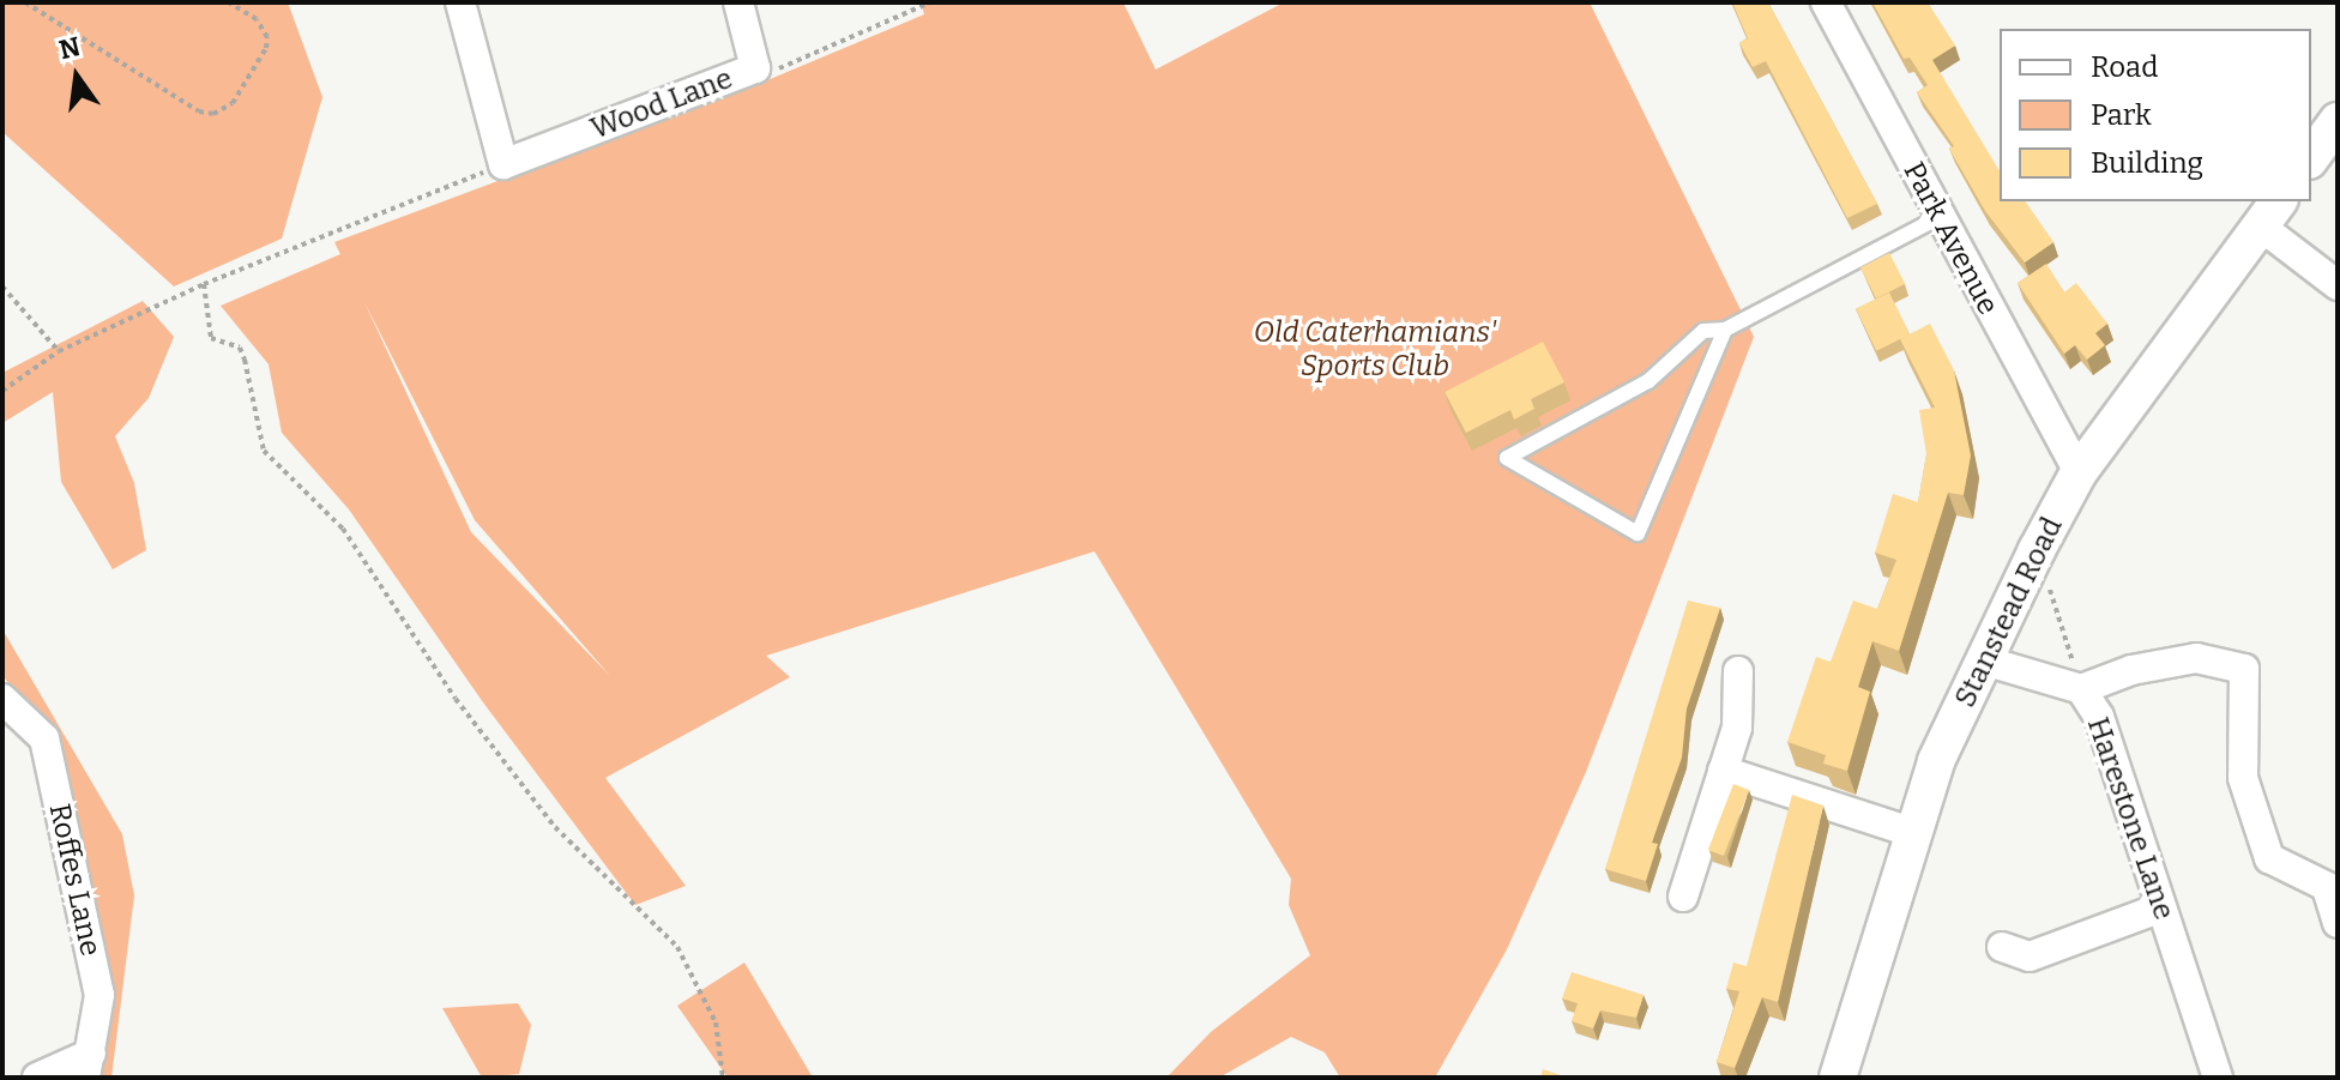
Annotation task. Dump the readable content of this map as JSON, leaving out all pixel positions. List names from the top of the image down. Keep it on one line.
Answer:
{"streets":{"street":["Wood Lane","Park Avenue","Stanstead Road","Harestone Lane","Roffes Lane"]},"crossings":[["Park Avenue","Stanstead Road"]],"parks":["Old Caterhamians' Sports Club"],"legend":["Road","Park","Building"],"north":"top"}
